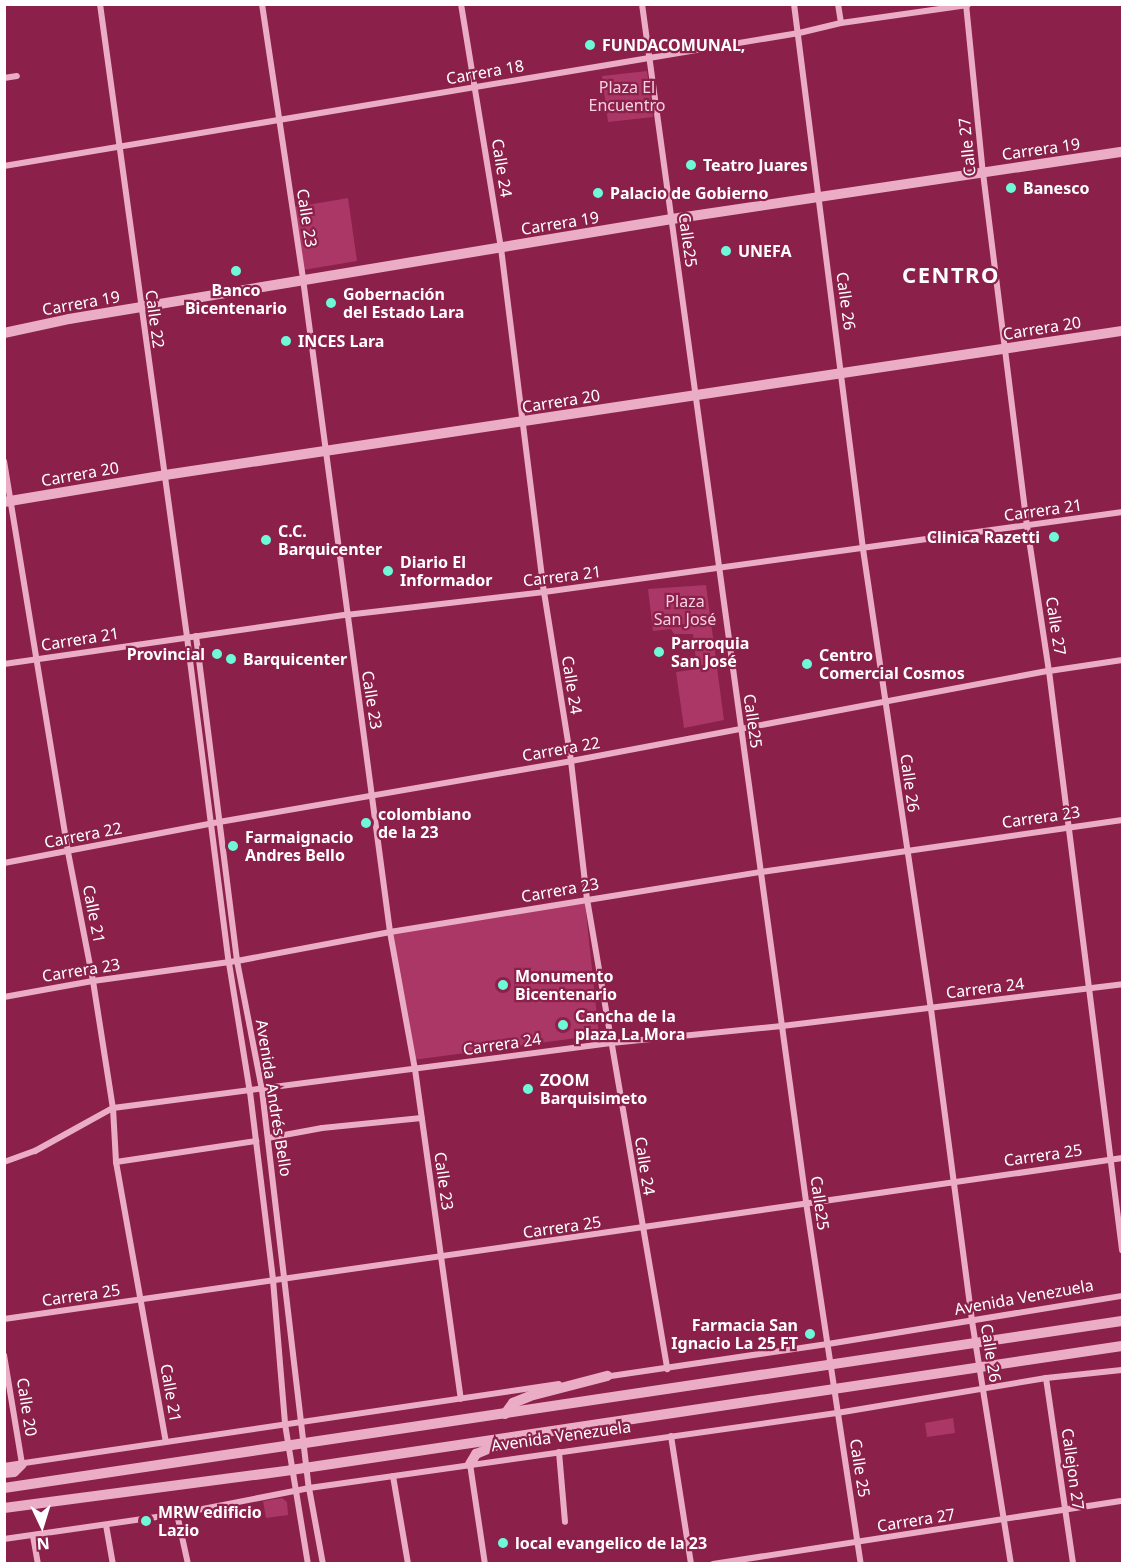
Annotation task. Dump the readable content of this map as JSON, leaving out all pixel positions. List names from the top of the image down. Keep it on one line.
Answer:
{"streets":{"street":["Carrera 18","Calle 27","Carrera 19","Calle 24","Calle 23","Calle25","Calle 26","Calle 22","Carrera 20","Carrera 21","Carrera 22","Carrera 23","Calle 21","Carrera 24","Avenida Andrés Bello","Carrera 25","Avenida Venezuela","Calle 20","Calle 25","Callejon 27","Carrera 27"]},"crossings":[["Carrera 18","Calle 27"],["Carrera 18","Calle 24"],["Carrera 18","Calle 23"],["Carrera 18","Calle25"],["Carrera 18","Calle 26"],["Carrera 18","Calle 22"],["Calle 27","Carrera 19"],["Calle 27","Carrera 20"],["Calle 27","Carrera 21"],["Calle 27","Carrera 22"],["Calle 27","Carrera 23"],["Calle 27","Carrera 24"],["Calle 27","Carrera 25"],["Carrera 19","Calle 24"],["Carrera 19","Calle 23"],["Carrera 19","Calle25"],["Carrera 19","Calle 26"],["Carrera 19","Calle 22"],["Calle 24","Carrera 20"],["Calle 24","Carrera 21"],["Calle 24","Carrera 22"],["Calle 24","Carrera 23"],["Calle 24","Carrera 24"],["Calle 24","Carrera 25"],["Calle 24","Avenida Venezuela"],["Calle 23","Carrera 20"],["Calle 23","Carrera 21"],["Calle 23","Carrera 22"],["Calle 23","Carrera 23"],["Calle 23","Carrera 24"],["Calle 23","Carrera 25"],["Calle 23","Avenida Venezuela"],["Calle25","Carrera 20"],["Calle25","Carrera 21"],["Calle25","Carrera 22"],["Calle25","Carrera 23"],["Calle25","Carrera 24"],["Calle25","Carrera 25"],["Calle25","Avenida Venezuela"],["Calle25","Calle 25"],["Calle 26","Carrera 20"],["Calle 26","Carrera 21"],["Calle 26","Carrera 22"],["Calle 26","Carrera 23"],["Calle 26","Carrera 24"],["Calle 26","Carrera 25"],["Calle 26","Avenida Venezuela"],["Calle 26","Carrera 27"],["Calle 22","Carrera 20"],["Calle 22","Carrera 21"],["Calle 22","Avenida Andrés Bello"],["Carrera 20","Calle 21"],["Carrera 21","Calle 21"],["Carrera 21","Avenida Andrés Bello"],["Carrera 22","Calle 21"],["Carrera 22","Avenida Andrés Bello"],["Carrera 23","Calle 21"],["Carrera 23","Avenida Andrés Bello"],["Calle 21","Carrera 24"],["Calle 21","Carrera 25"],["Calle 21","Avenida Venezuela"],["Carrera 24","Avenida Andrés Bello"],["Avenida Andrés Bello","Carrera 25"],["Avenida Andrés Bello","Avenida Venezuela"],["Avenida Venezuela","Calle 20"],["Avenida Venezuela","Calle 25"],["Avenida Venezuela","Callejon 27"],["Calle 25","Carrera 27"],["Callejon 27","Carrera 27"]],"districts":["CENTRO"],"parks":["Plaza El Encuentro","Plaza San José"],"places":["FUNDACOMUNAL,","Teatro Juares","Banesco","Palacio de Gobierno","UNEFA","Banco Bicentenario","Gobernación del Estado Lara","INCES Lara","Clinica Razetti","C.C. Barquicenter","Diario El Informador","Parroquia San José","Provincial","Barquicenter","Centro Comercial Cosmos","colombiano de la 23","Farmaignacio Andres Bello","Monumento Bicentenario","Cancha de la plaza La Mora","ZOOM Barquisimeto","Farmacia San Ignacio La 25 FT","MRW edificio Lazio","local evangelico de la 23"],"north":"bottom"}
